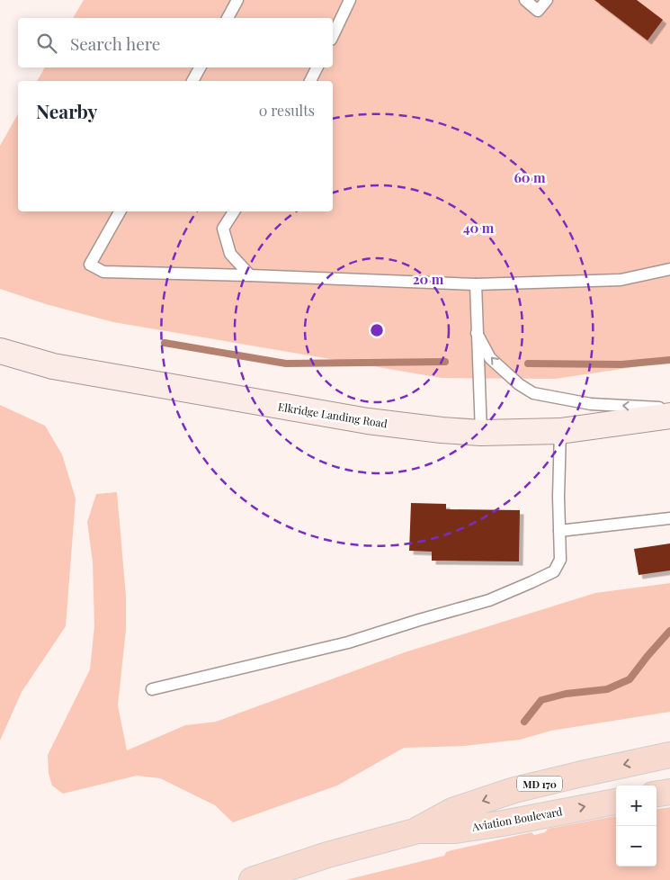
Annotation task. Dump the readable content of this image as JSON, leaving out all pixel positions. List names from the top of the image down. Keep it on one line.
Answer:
{"streets":{"main road":["Elkridge Landing Road","MD 170","Aviation Boulevard"]},"page":{"search":"Search here","heading":["Nearby","0 results"],"map_buttons":["+","−"]},"rings":["60 m","40 m","20 m"]}
